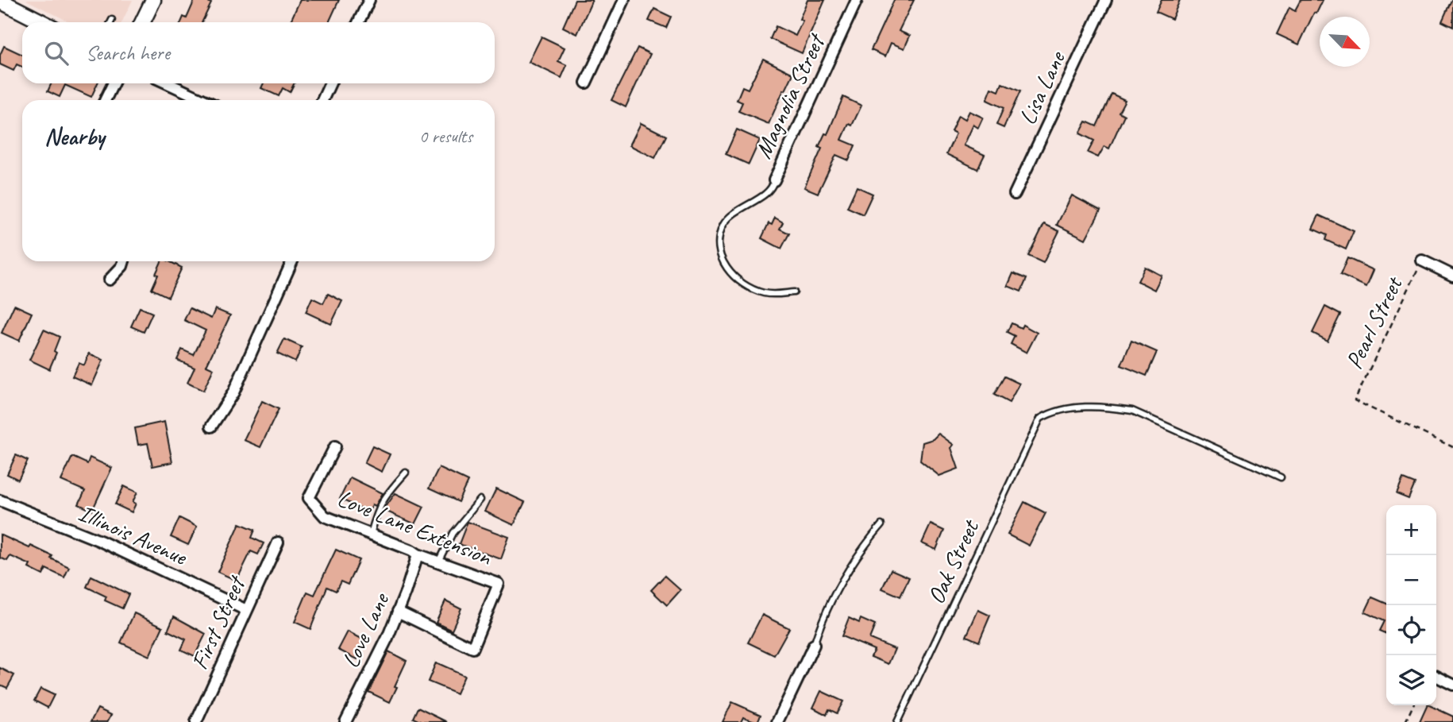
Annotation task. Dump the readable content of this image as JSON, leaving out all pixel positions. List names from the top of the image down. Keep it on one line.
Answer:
{"streets":{"street":["Lisa Lane","Magnolia Street","Love Lane Extension","Illinois Avenue","First Street","Love Lane"],"lane":["Oak Street"],"path":["Pearl Street"]},"crossings":[["Love Lane Extension","Love Lane"],["Illinois Avenue","First Street"]],"north":"bottom right","page":{"search":"Search here","heading":["Nearby","0 results"],"map_buttons":["+","−"]}}
